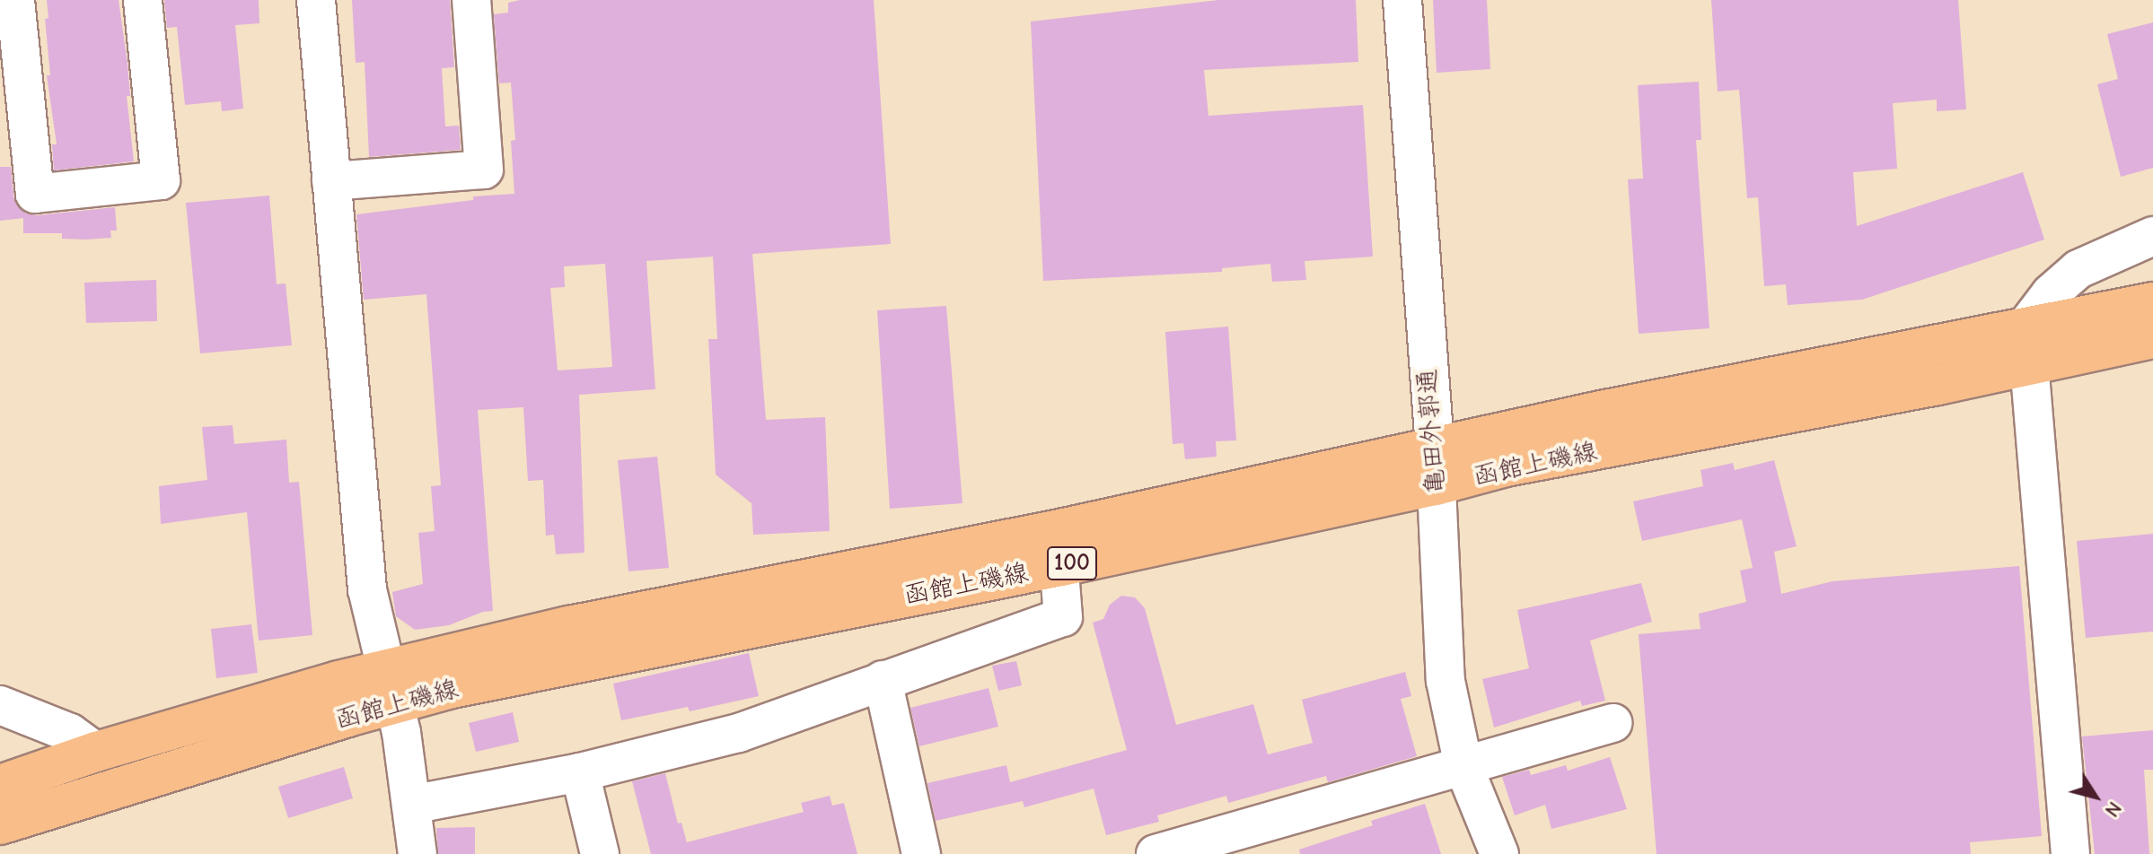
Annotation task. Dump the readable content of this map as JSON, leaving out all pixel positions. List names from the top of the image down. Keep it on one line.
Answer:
{"streets":{"main road":["函館上磯線","100"],"street":["亀田外郭通"]},"crossings":[["亀田外郭通","函館上磯線"]],"north":"bottom right"}
